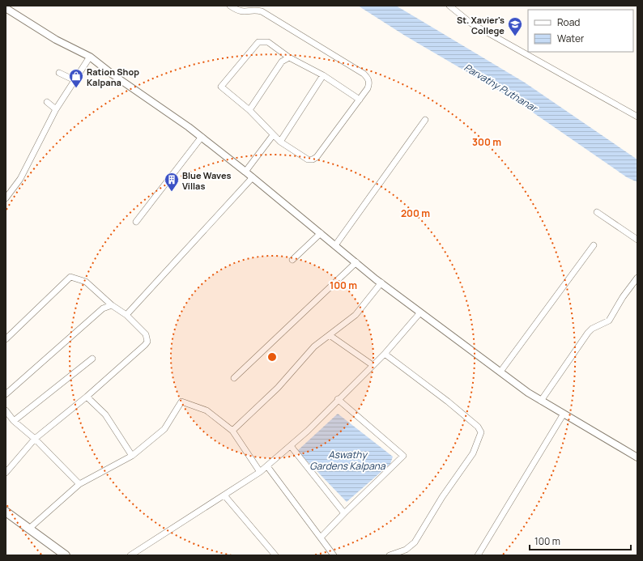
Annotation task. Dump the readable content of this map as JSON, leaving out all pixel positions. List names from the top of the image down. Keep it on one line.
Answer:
{"water":["Parvathy Puthanar","Aswathy Gardens Kalpana"],"places":{"school or university":["St. Xavier's College"],"shop":["Ration Shop Kalpana"],"building":["Blue Waves Villas"]},"legend":["Road","Water"],"scale_bar":"100 m","rings":["300 m","200 m","100 m"]}
